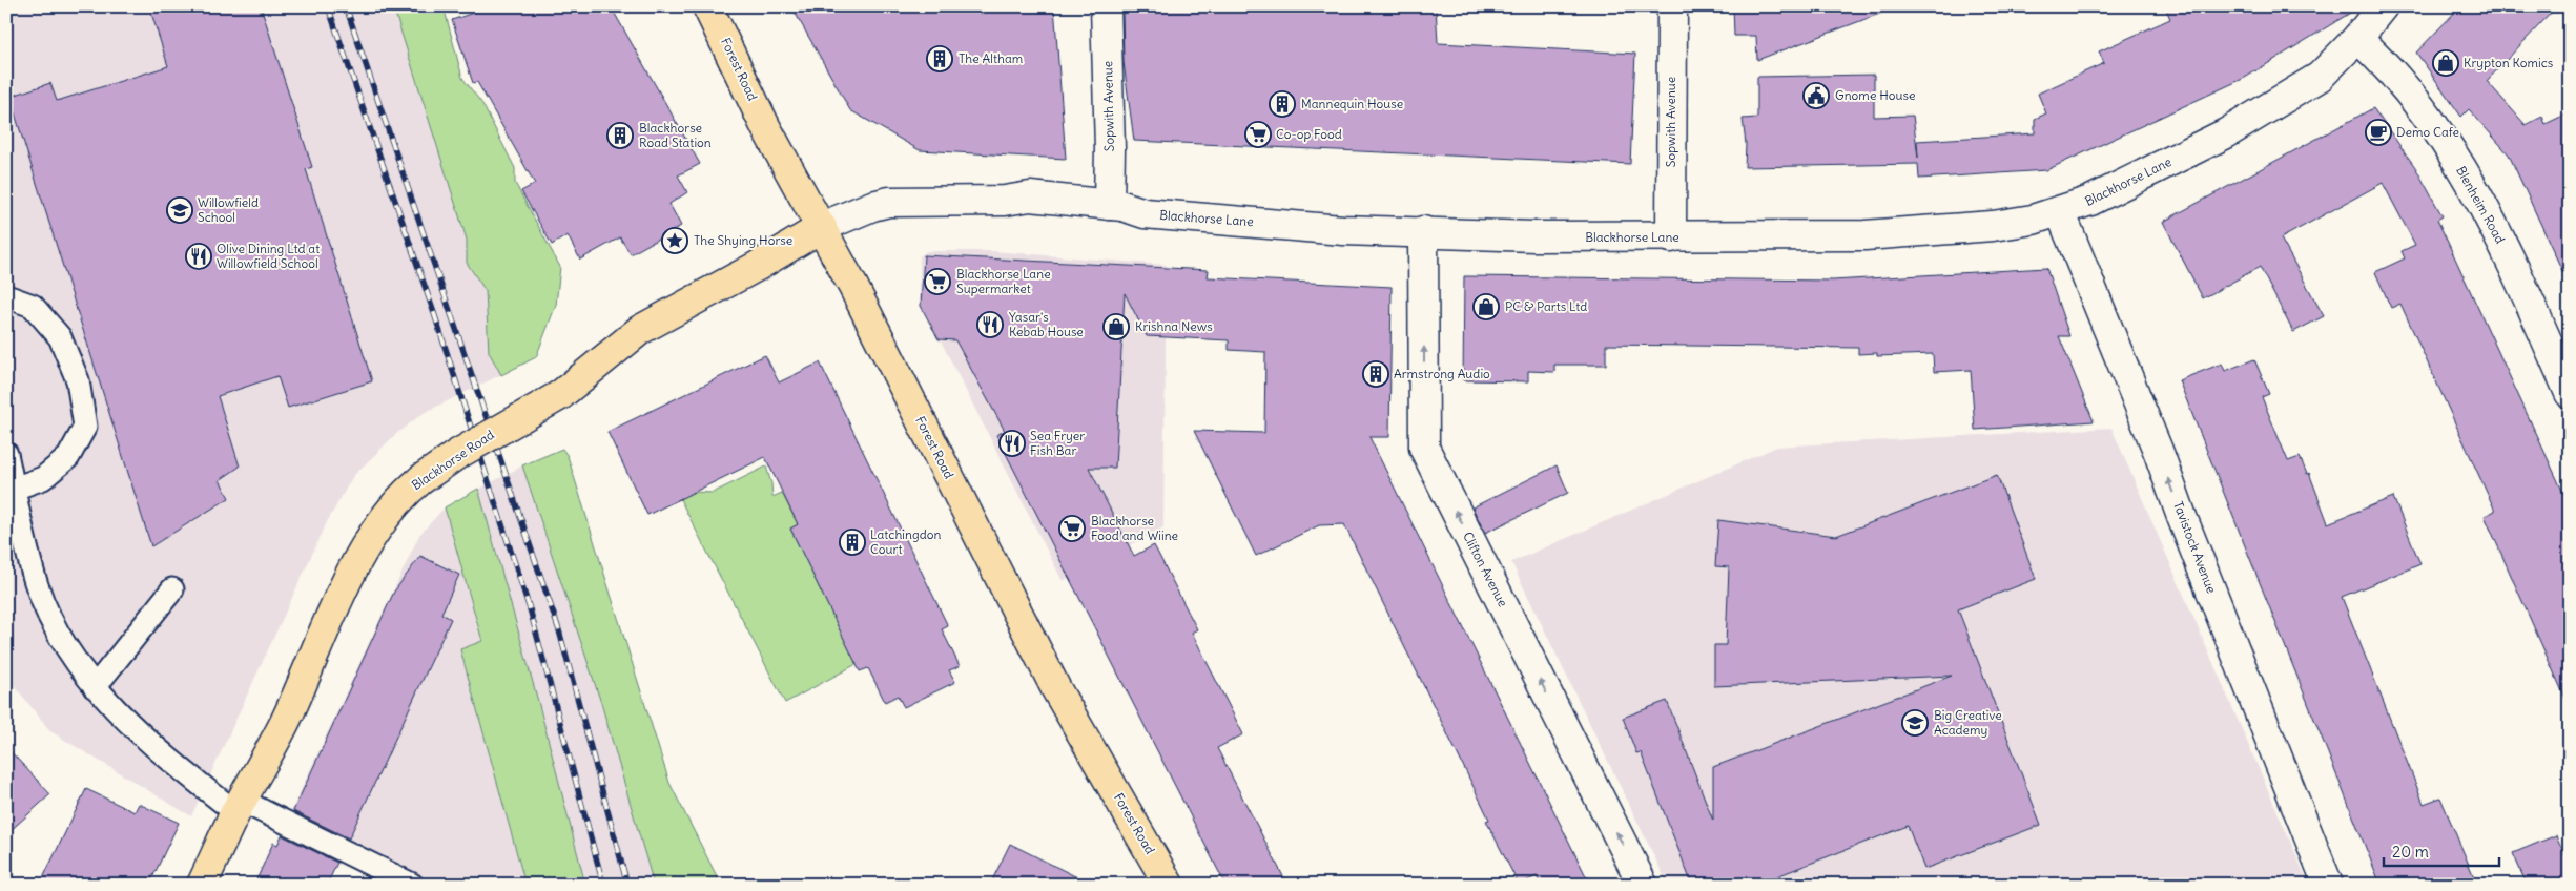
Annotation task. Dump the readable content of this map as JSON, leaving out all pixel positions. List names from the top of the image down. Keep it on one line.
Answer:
{"streets":{"main road":["Forest Road","Blackhorse Road"],"street":["Sopwith Avenue","Blackhorse Lane","Blenheim Road","Tavistock Avenue","Clifton Avenue"]},"crossings":[["Forest Road","Blackhorse Lane"],["Forest Road","Blackhorse Road"],["Sopwith Avenue","Blackhorse Lane"],["Blackhorse Lane","Blenheim Road"],["Blackhorse Lane","Blackhorse Road"],["Blackhorse Lane","Tavistock Avenue"],["Blackhorse Lane","Clifton Avenue"]],"one_way":["Tavistock Avenue","Clifton Avenue"],"places":{"building":["The Altham","Mannequin House","Blackhorse Road Station","Armstrong Audio","Latchingdon Court"],"shop":["Krypton Komics","PC & Parts Ltd","Krishna News"],"public building":["Gnome House"],"cafe":["Demo Cafe"],"supermarket":["Co-op Food","Blackhorse Lane Supermarket","Blackhorse Food and Wiine"],"school or university":["Willowfield School","Big Creative Academy"],"place":["The Shying Horse"],"restaurant":["Olive Dining Ltd at Willowfield School","Yasar's Kebab House","Sea Fryer Fish Bar"]},"scale_bar":"20 m"}
